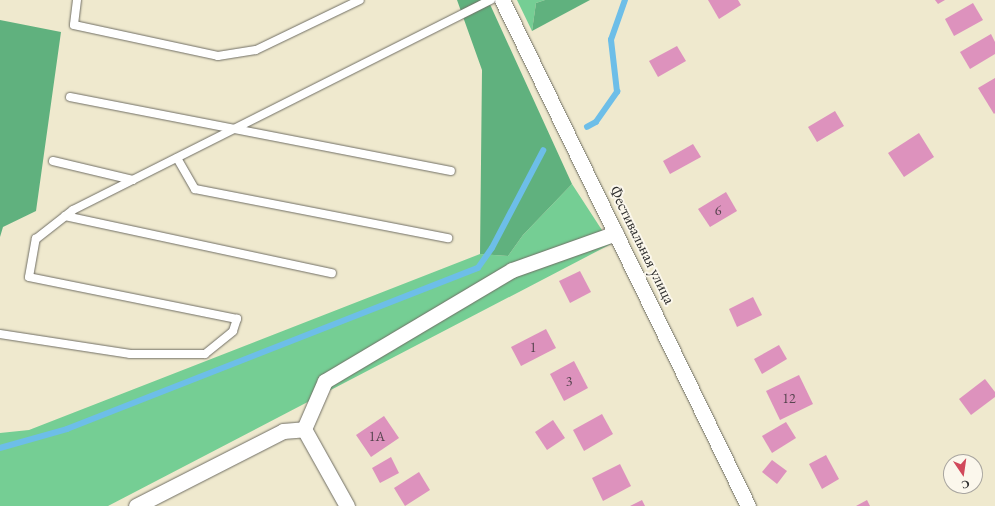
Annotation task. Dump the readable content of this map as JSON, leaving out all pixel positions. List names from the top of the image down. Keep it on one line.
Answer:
{"streets":{"street":["Фестивальная улица"]},"house_numbers":["6","1","3","12","1А"],"north":"bottom"}
